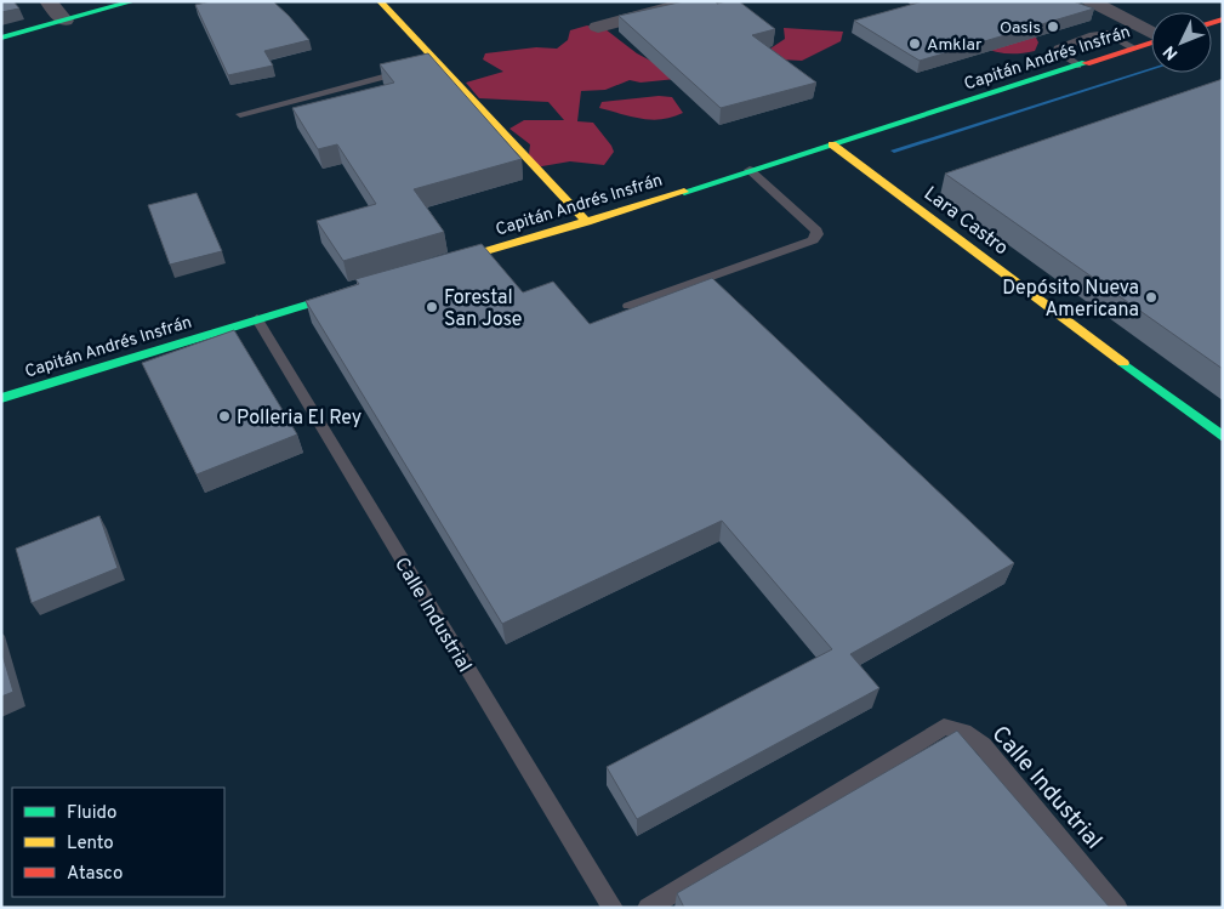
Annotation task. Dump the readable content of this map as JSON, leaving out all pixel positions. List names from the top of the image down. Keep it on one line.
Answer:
{"streets":{"main road":["Capitán Andrés Insfrán","Lara Castro"],"lane":["Calle Industrial"]},"crossings":[["Capitán Andrés Insfrán","Lara Castro"],["Capitán Andrés Insfrán","Calle Industrial"]],"places":["Oasis","Amklar","Depósito Nueva Americana","Forestal San Jose","Polleria El Rey"],"legend":["Fluido","Lento","Atasco"],"north":"bottom left"}
